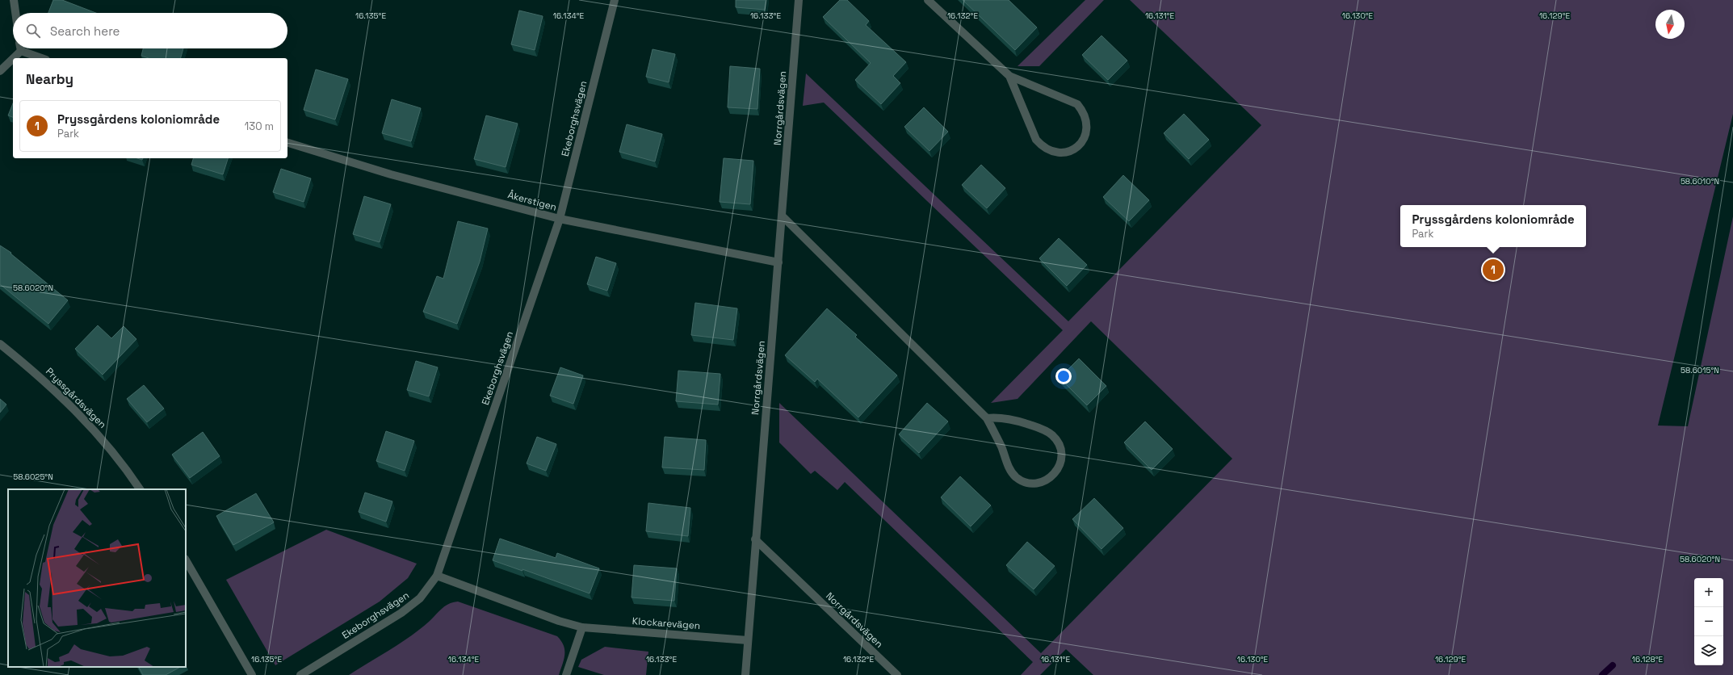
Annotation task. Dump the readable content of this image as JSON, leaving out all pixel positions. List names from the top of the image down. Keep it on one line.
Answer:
{"streets":{"street":["Norrgårdsvägen","Ekeborghsvägen","Åkerstigen","Pryssgårdsvägen","Klockarevägen"]},"crossings":[["Norrgårdsvägen","Åkerstigen"],["Norrgårdsvägen","Klockarevägen"],["Ekeborghsvägen","Åkerstigen"],["Ekeborghsvägen","Klockarevägen"]],"north":"bottom","page":{"search":"Search here","heading":"Nearby","list":[{"mark":"1","name":"Pryssgårdens koloniområde","note":"Park","value":"130 m"}],"popup":["Pryssgårdens koloniområde","Park"],"pins":"1","map_buttons":["+","−"]},"coordinates":["16.135°E","16.134°E","16.133°E","16.132°E","16.131°E","16.130°E","16.129°E","58.6010°N","58.6020°N","58.6015°N","58.6025°N","16.128°E"]}
